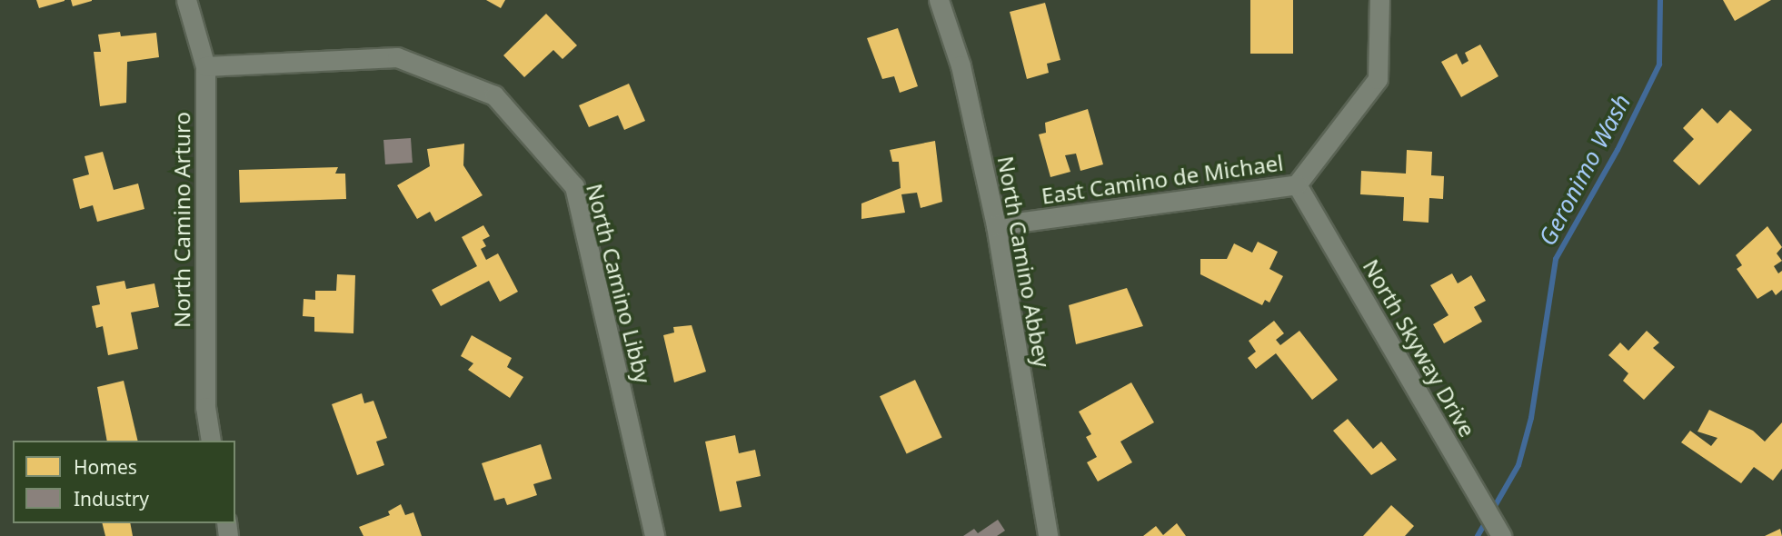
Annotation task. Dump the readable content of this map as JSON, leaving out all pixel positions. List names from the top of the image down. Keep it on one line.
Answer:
{"streets":{"street":["East Camino de Michael","North Camino Arturo","North Camino Abbey","North Camino Libby","North Skyway Drive"]},"crossings":[["East Camino de Michael","North Camino Abbey"],["East Camino de Michael","North Skyway Drive"],["North Camino Arturo","North Camino Libby"]],"water":["Geronimo Wash"],"legend":["Homes","Industry"]}
